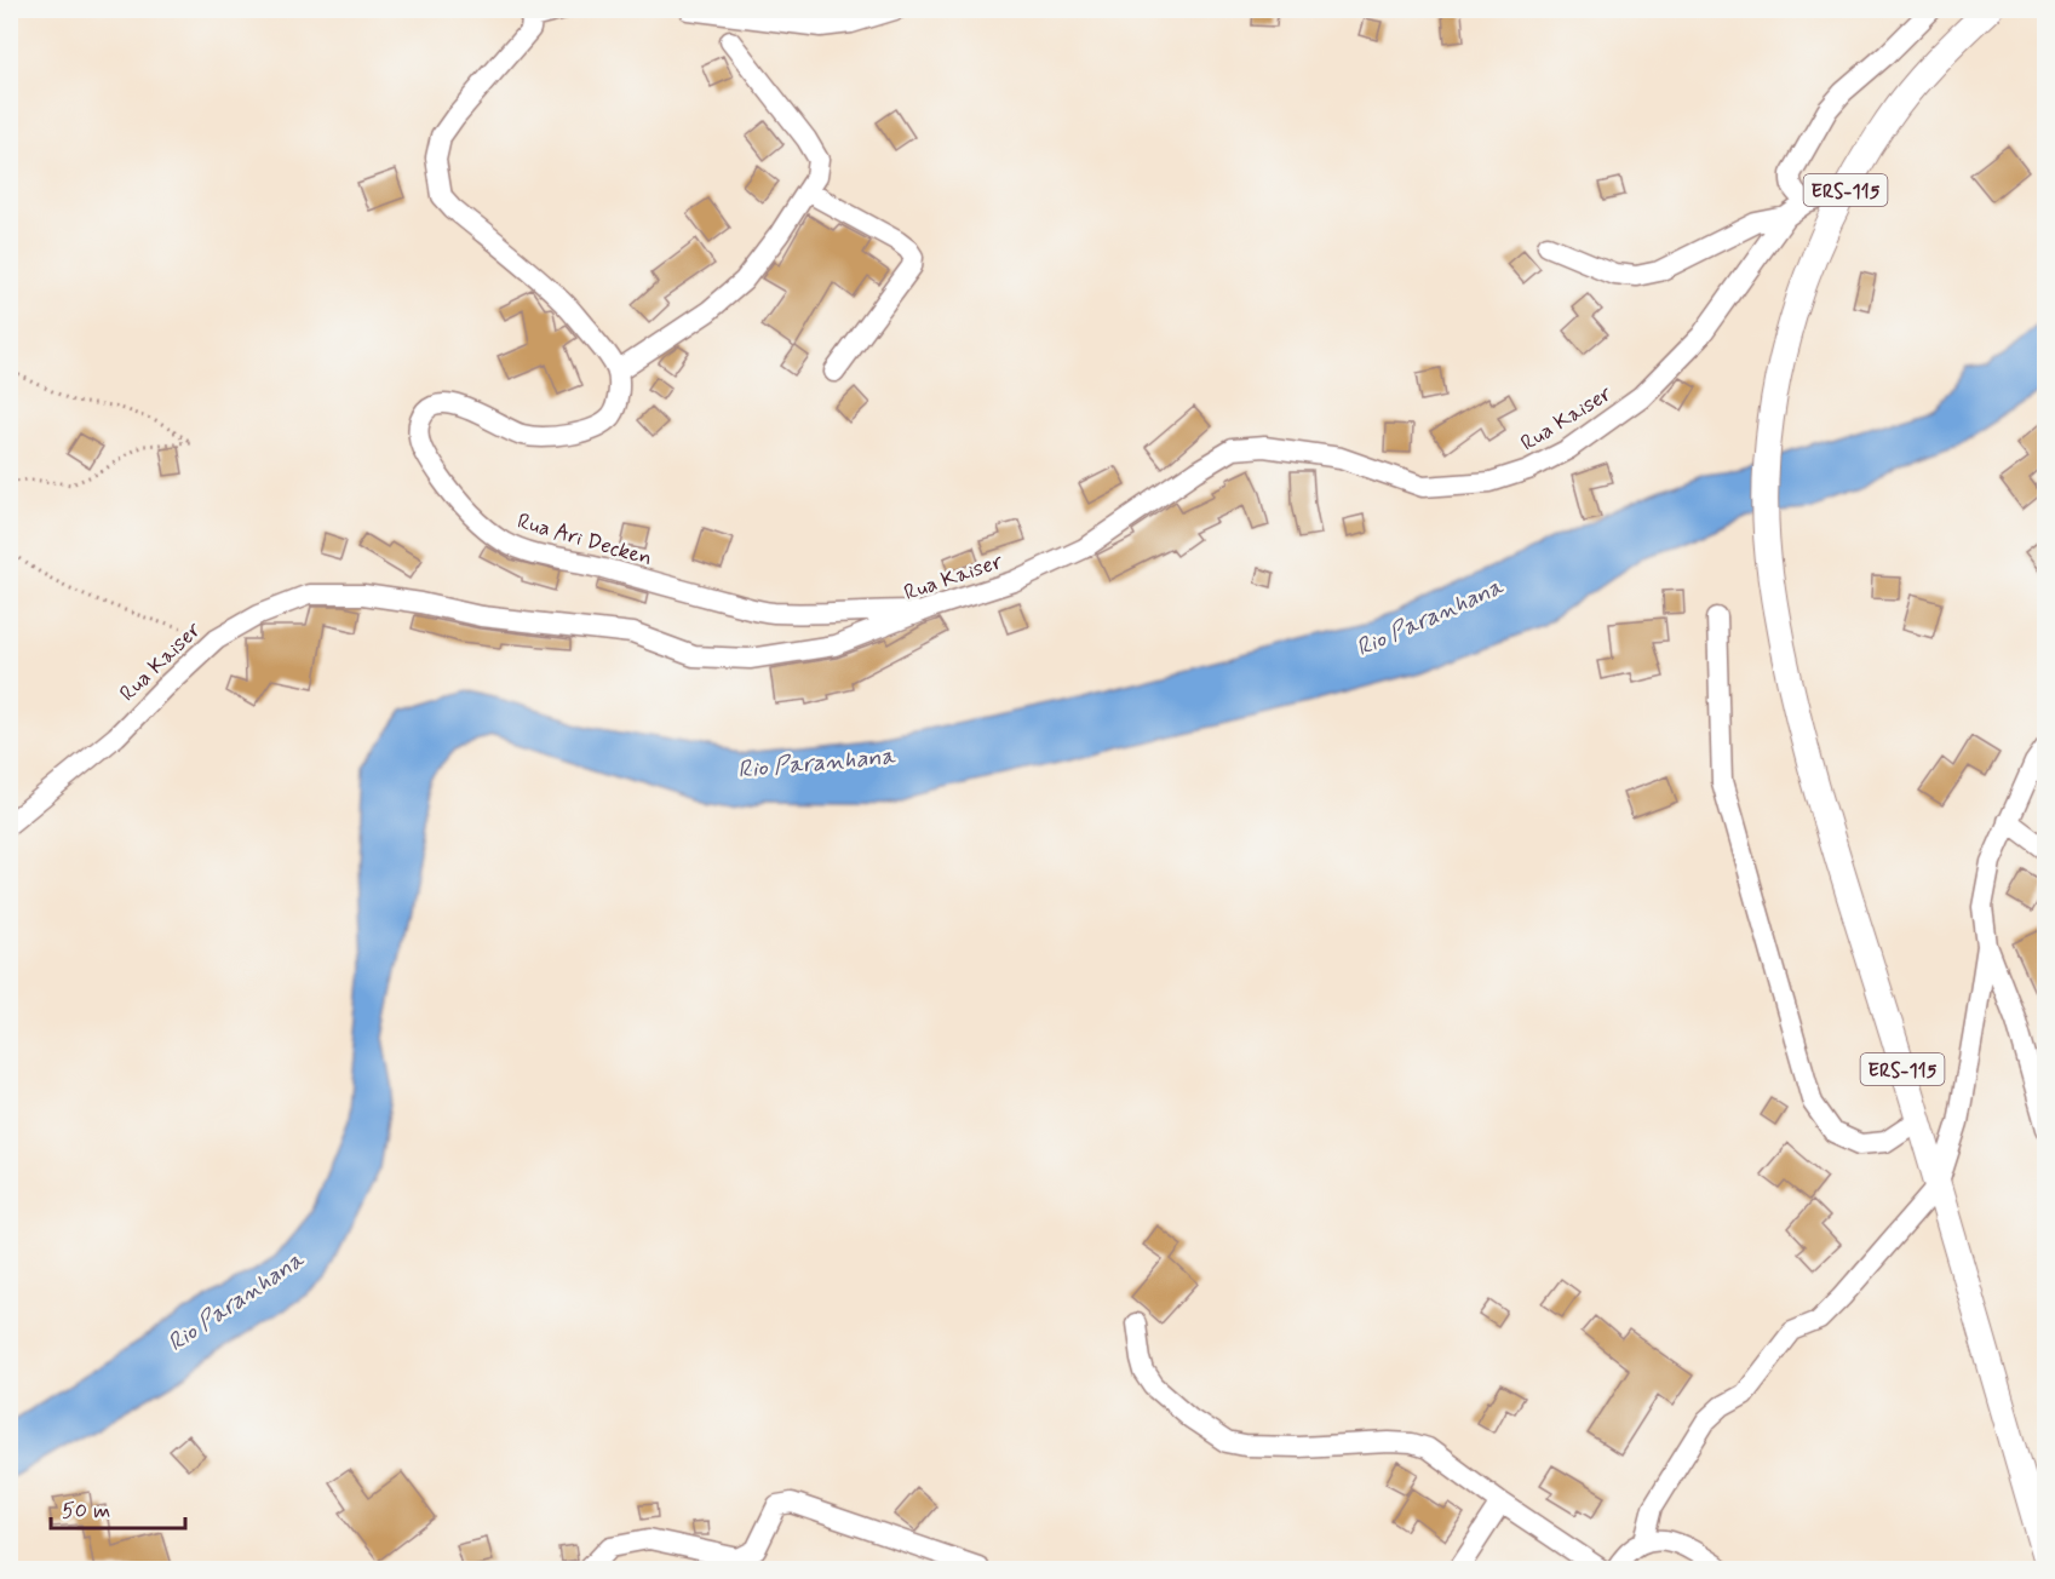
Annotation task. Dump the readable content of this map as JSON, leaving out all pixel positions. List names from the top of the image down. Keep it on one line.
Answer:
{"streets":{"main road":["ERS-115"],"street":["Rua Kaiser","Rua Ari Decken"]},"crossings":[["ERS-115","Rua Kaiser"],["Rua Kaiser","Rua Ari Decken"]],"water":["Rio Paranhana"],"scale_bar":"50 m"}
